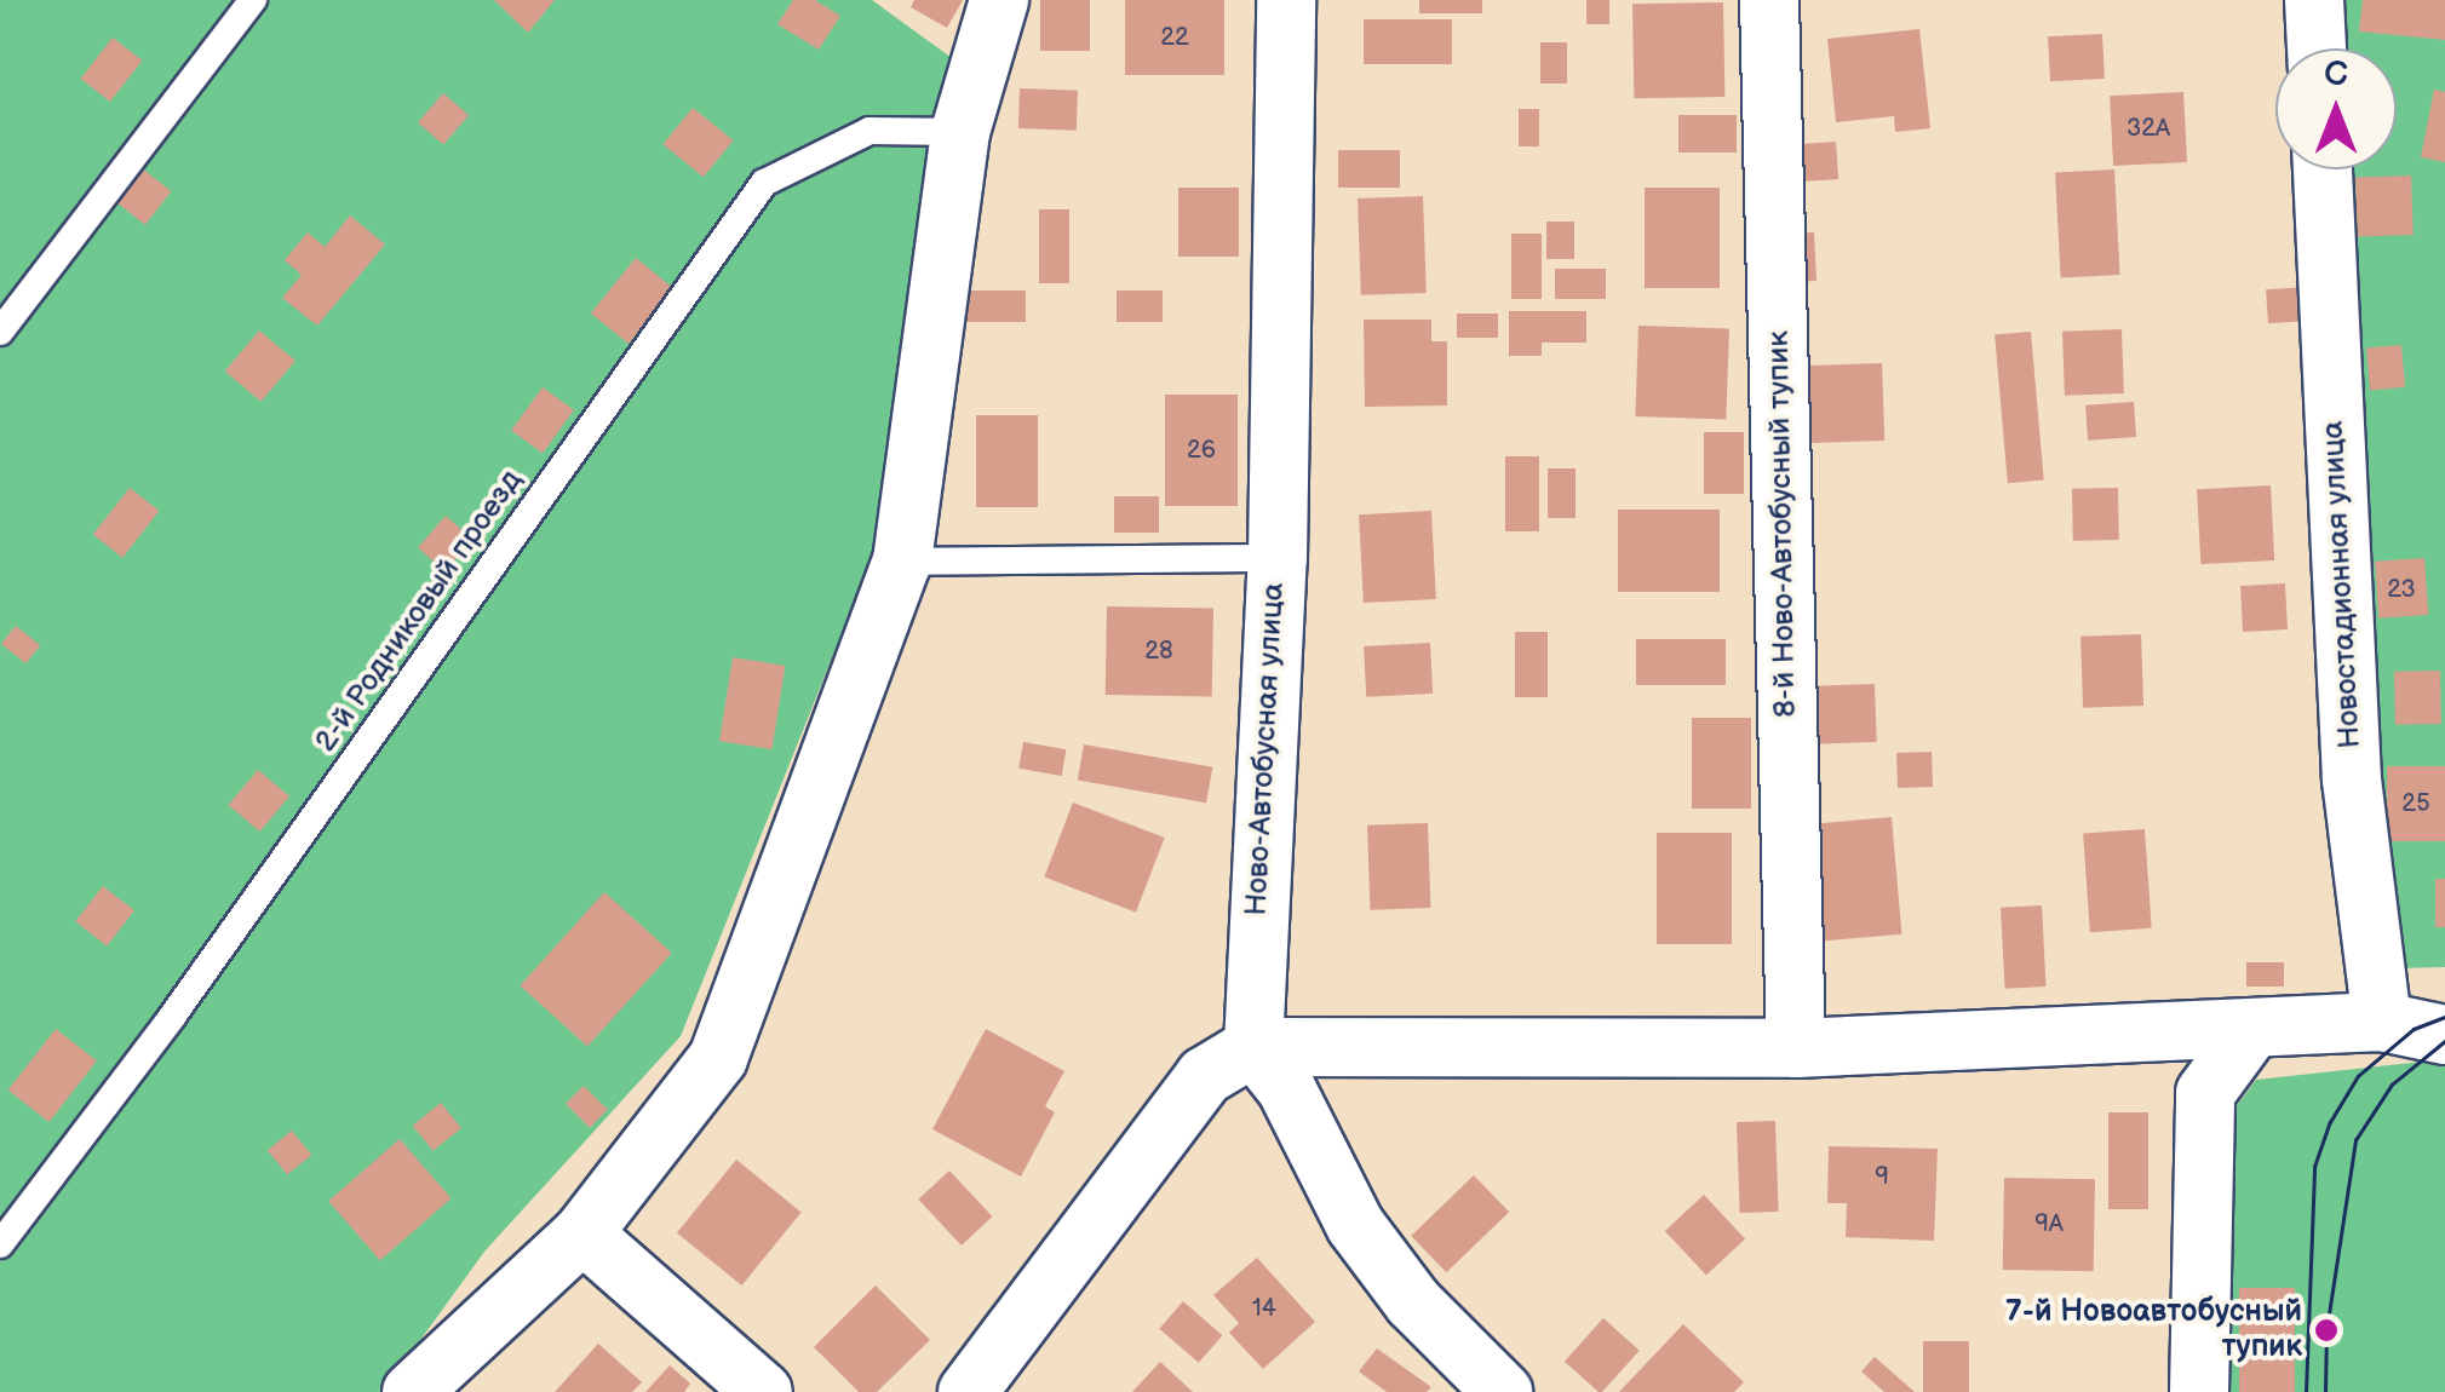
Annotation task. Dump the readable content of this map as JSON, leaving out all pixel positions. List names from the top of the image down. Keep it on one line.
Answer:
{"streets":{"street":["8-й Ново-Автобусный тупик","Новостадионная улица","Ново-Автобусная улица"],"lane":["2-й Родниковый проезд"]},"places":["7-й Новоавтобусный тупик"],"house_numbers":["22","32А","26","23","28","25","9","9А","14"],"north":"top"}
